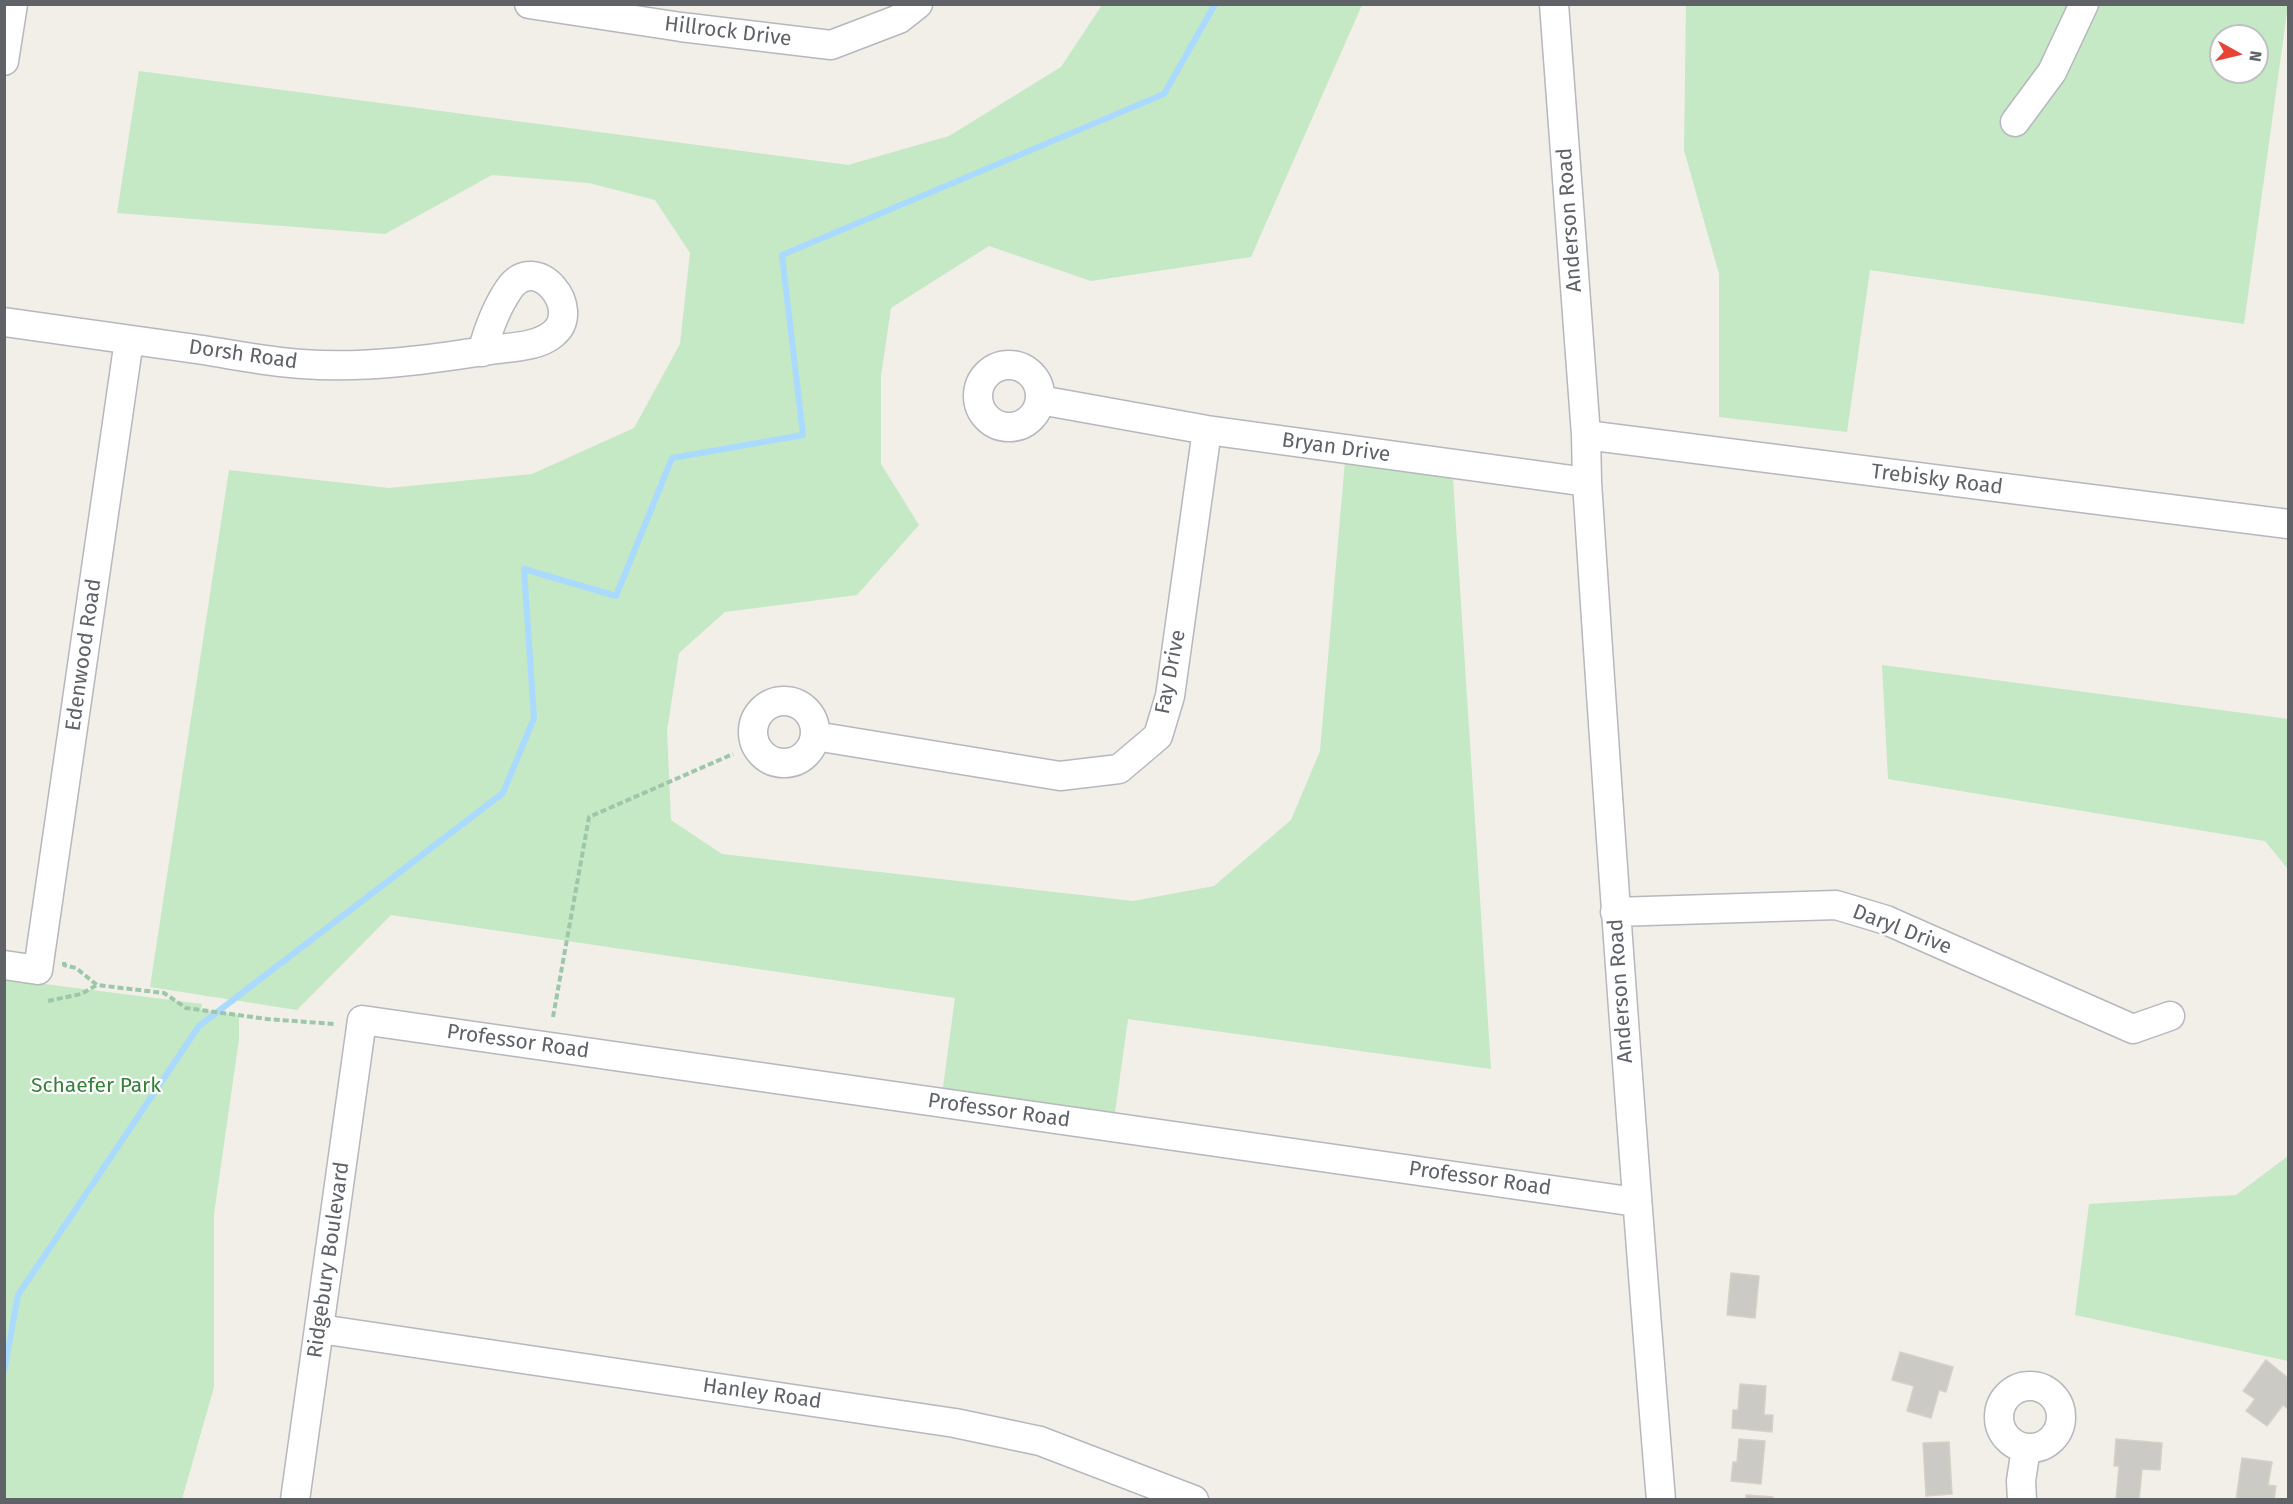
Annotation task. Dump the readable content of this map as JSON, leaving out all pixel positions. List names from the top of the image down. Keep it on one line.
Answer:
{"streets":{"street":["Hillrock Drive","Anderson Road","Dorsh Road","Bryan Drive","Trebisky Road","Edenwood Road","Fay Drive","Daryl Drive","Professor Road","Ridgebury Boulevard","Hanley Road"]},"crossings":[["Anderson Road","Bryan Drive"],["Anderson Road","Trebisky Road"],["Anderson Road","Daryl Drive"],["Anderson Road","Professor Road"],["Dorsh Road","Edenwood Road"],["Bryan Drive","Fay Drive"],["Professor Road","Ridgebury Boulevard"],["Ridgebury Boulevard","Hanley Road"]],"parks":["Schaefer Park"],"north":"right"}
